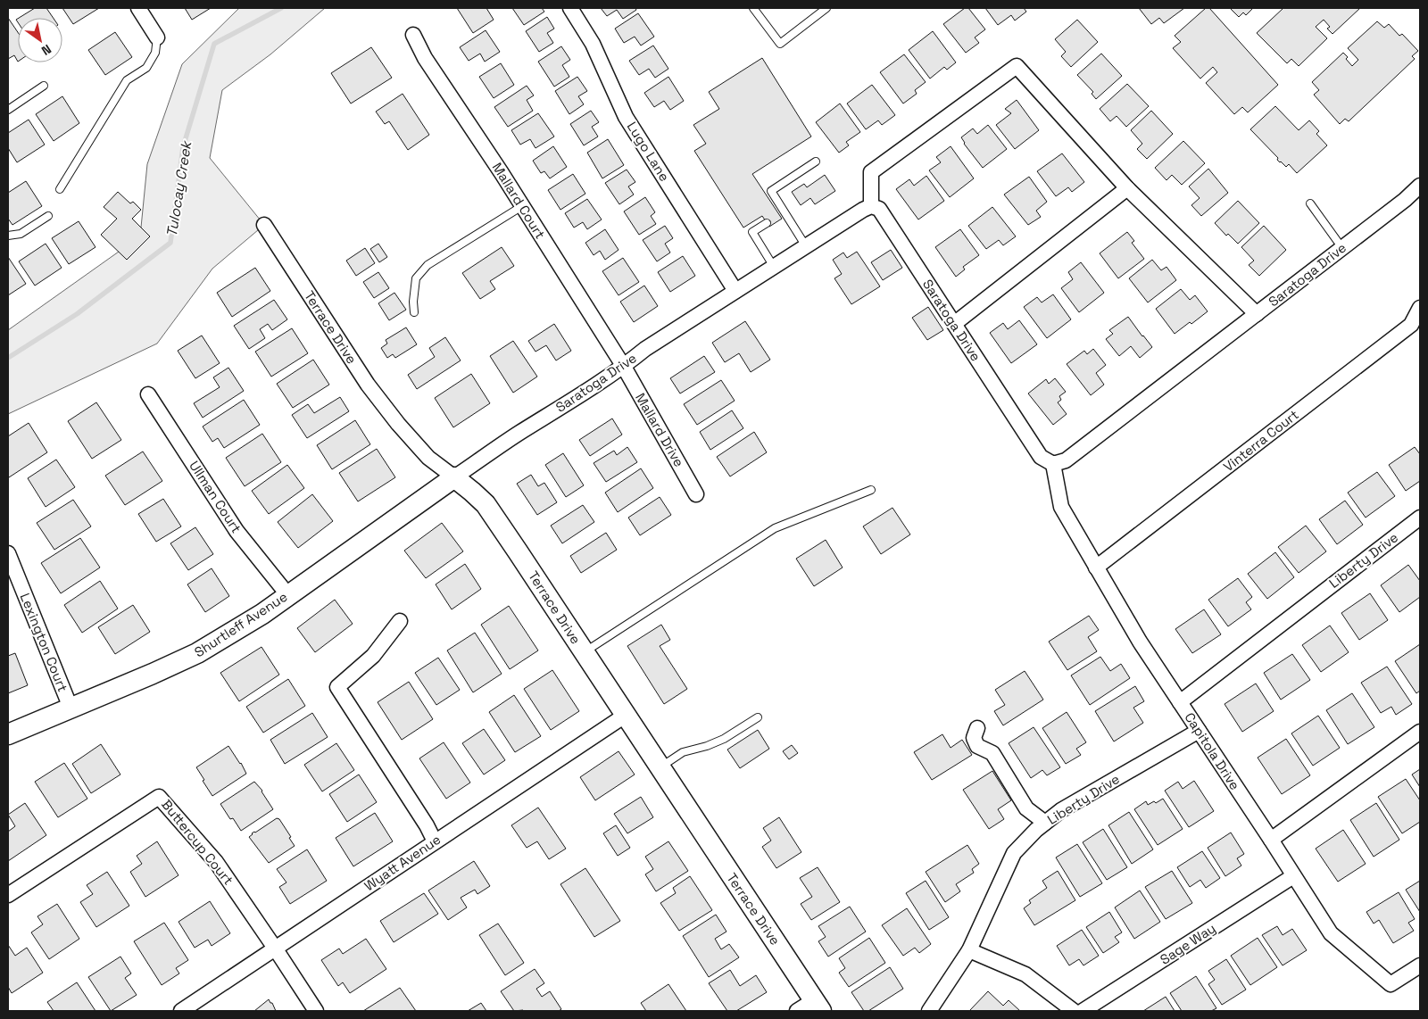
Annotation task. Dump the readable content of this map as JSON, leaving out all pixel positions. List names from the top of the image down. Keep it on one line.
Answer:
{"streets":{"street":["Lugo Lane","Mallard Court","Saratoga Drive","Terrace Drive","Mallard Drive","Vinterra Court","Ullman Court","Liberty Drive","Shurtleff Avenue","Lexington Court","Capitola Drive","Buttercup Court","Wyatt Avenue","Sage Way"]},"crossings":[["Lugo Lane","Saratoga Drive"],["Mallard Court","Saratoga Drive"],["Mallard Court","Mallard Drive"],["Saratoga Drive","Terrace Drive"],["Saratoga Drive","Mallard Drive"],["Saratoga Drive","Shurtleff Avenue"],["Saratoga Drive","Capitola Drive"],["Terrace Drive","Shurtleff Avenue"],["Terrace Drive","Wyatt Avenue"],["Vinterra Court","Capitola Drive"],["Ullman Court","Shurtleff Avenue"],["Liberty Drive","Capitola Drive"],["Shurtleff Avenue","Lexington Court"],["Capitola Drive","Sage Way"],["Buttercup Court","Wyatt Avenue"]],"water":["Tulocay Creek"],"north":"bottom right"}
